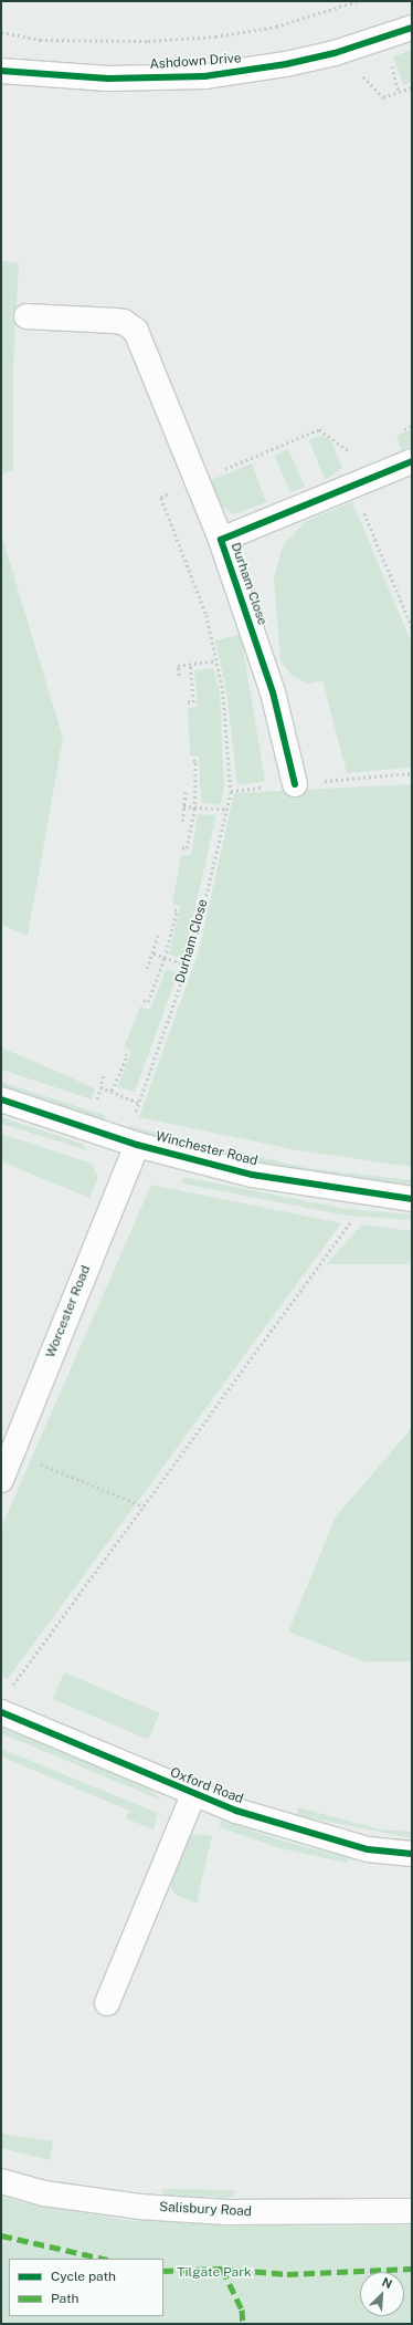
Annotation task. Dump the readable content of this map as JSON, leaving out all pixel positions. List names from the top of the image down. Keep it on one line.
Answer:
{"streets":{"street":["Ashdown Drive","Durham Close","Winchester Road","Worcester Road","Oxford Road","Salisbury Road"]},"crossings":[["Durham Close","Winchester Road"],["Winchester Road","Worcester Road"]],"parks":["Tilgate Park"],"legend":["Cycle path","Path"],"north":"top right"}
